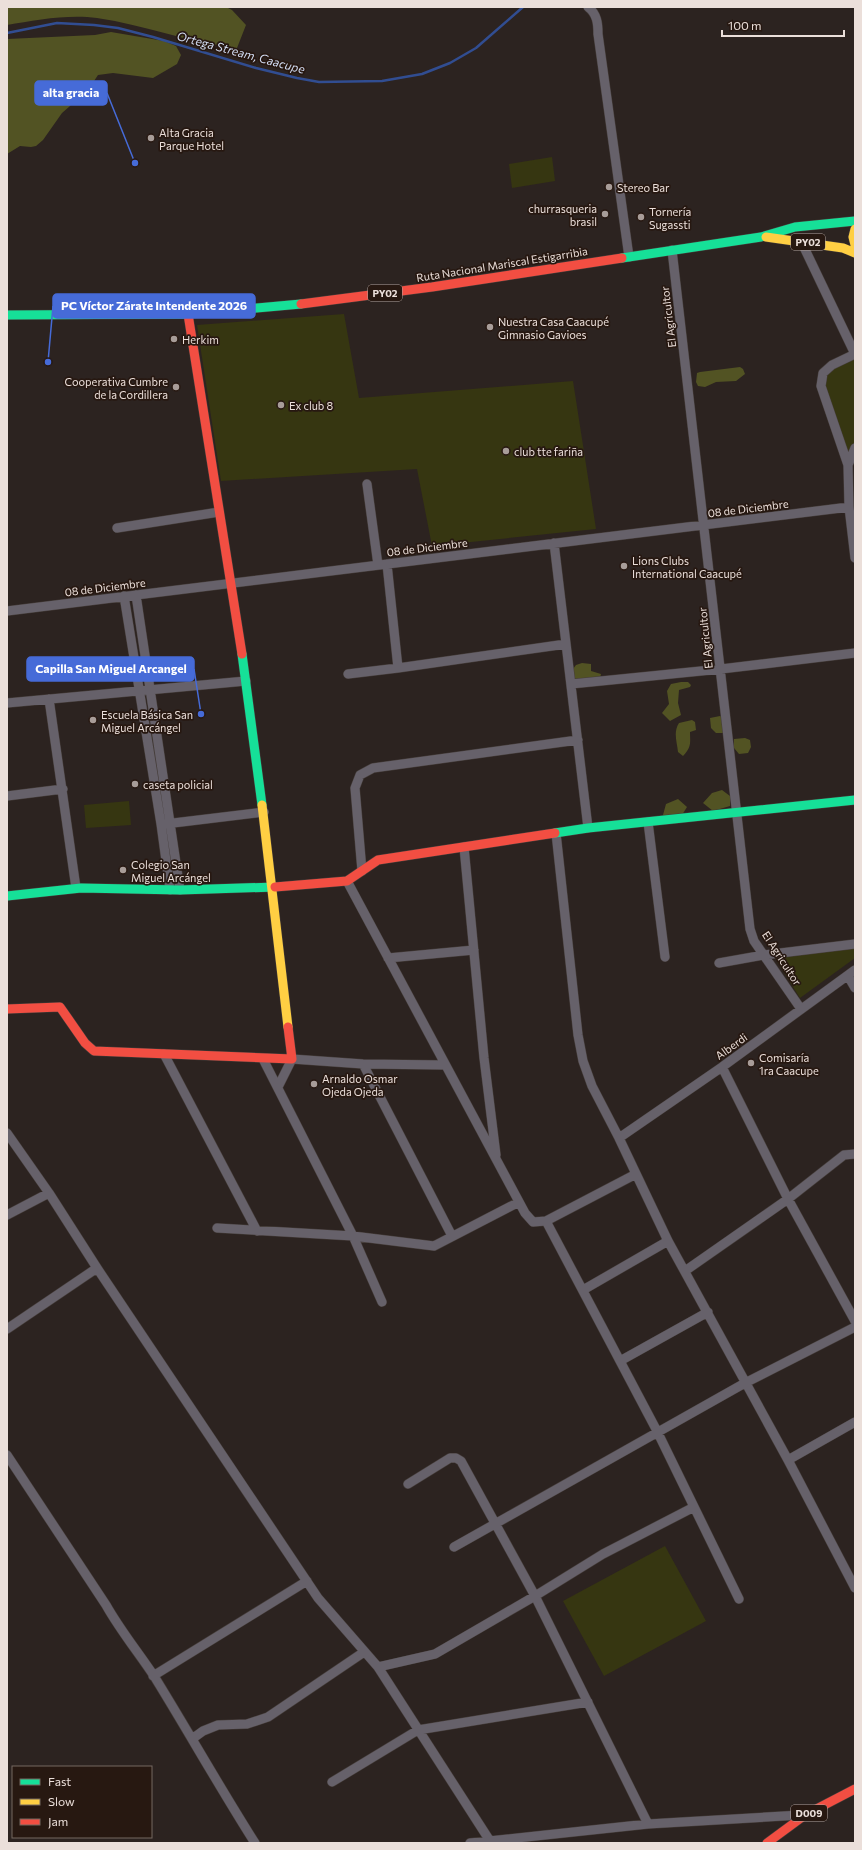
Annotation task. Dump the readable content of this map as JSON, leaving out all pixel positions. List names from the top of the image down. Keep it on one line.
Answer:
{"streets":{"street":["PY02","Ruta Nacional Mariscal Estigarribia","El Agricultor","08 de Diciembre","Alberdi","D009"]},"crossings":[["PY02","Ruta Nacional Mariscal Estigarribia"],["Ruta Nacional Mariscal Estigarribia","El Agricultor"],["El Agricultor","08 de Diciembre"],["El Agricultor","Alberdi"]],"water":["Ortega Stream, Caacupe"],"places":["Alta Gracia Parque Hotel","alta gracia","Stereo Bar","churrasqueria brasil","Tornería Sugassti","Nuestra Casa Caacupé Gimnasio Gavioes","Herkim","PC Víctor Zárate Intendente 2026","Cooperativa Cumbre de la Cordillera","Ex club 8","club tte fariña","Lions Clubs International Caacupé","Capilla San Miguel Arcangel","Escuela Básica San Miguel Arcángel","caseta policial","Colegio San Miguel Arcángel","Comisaría 1ra Caacupe","Arnaldo Osmar Ojeda Ojeda"],"legend":["Fast","Slow","Jam"],"scale_bar":"100 m"}
